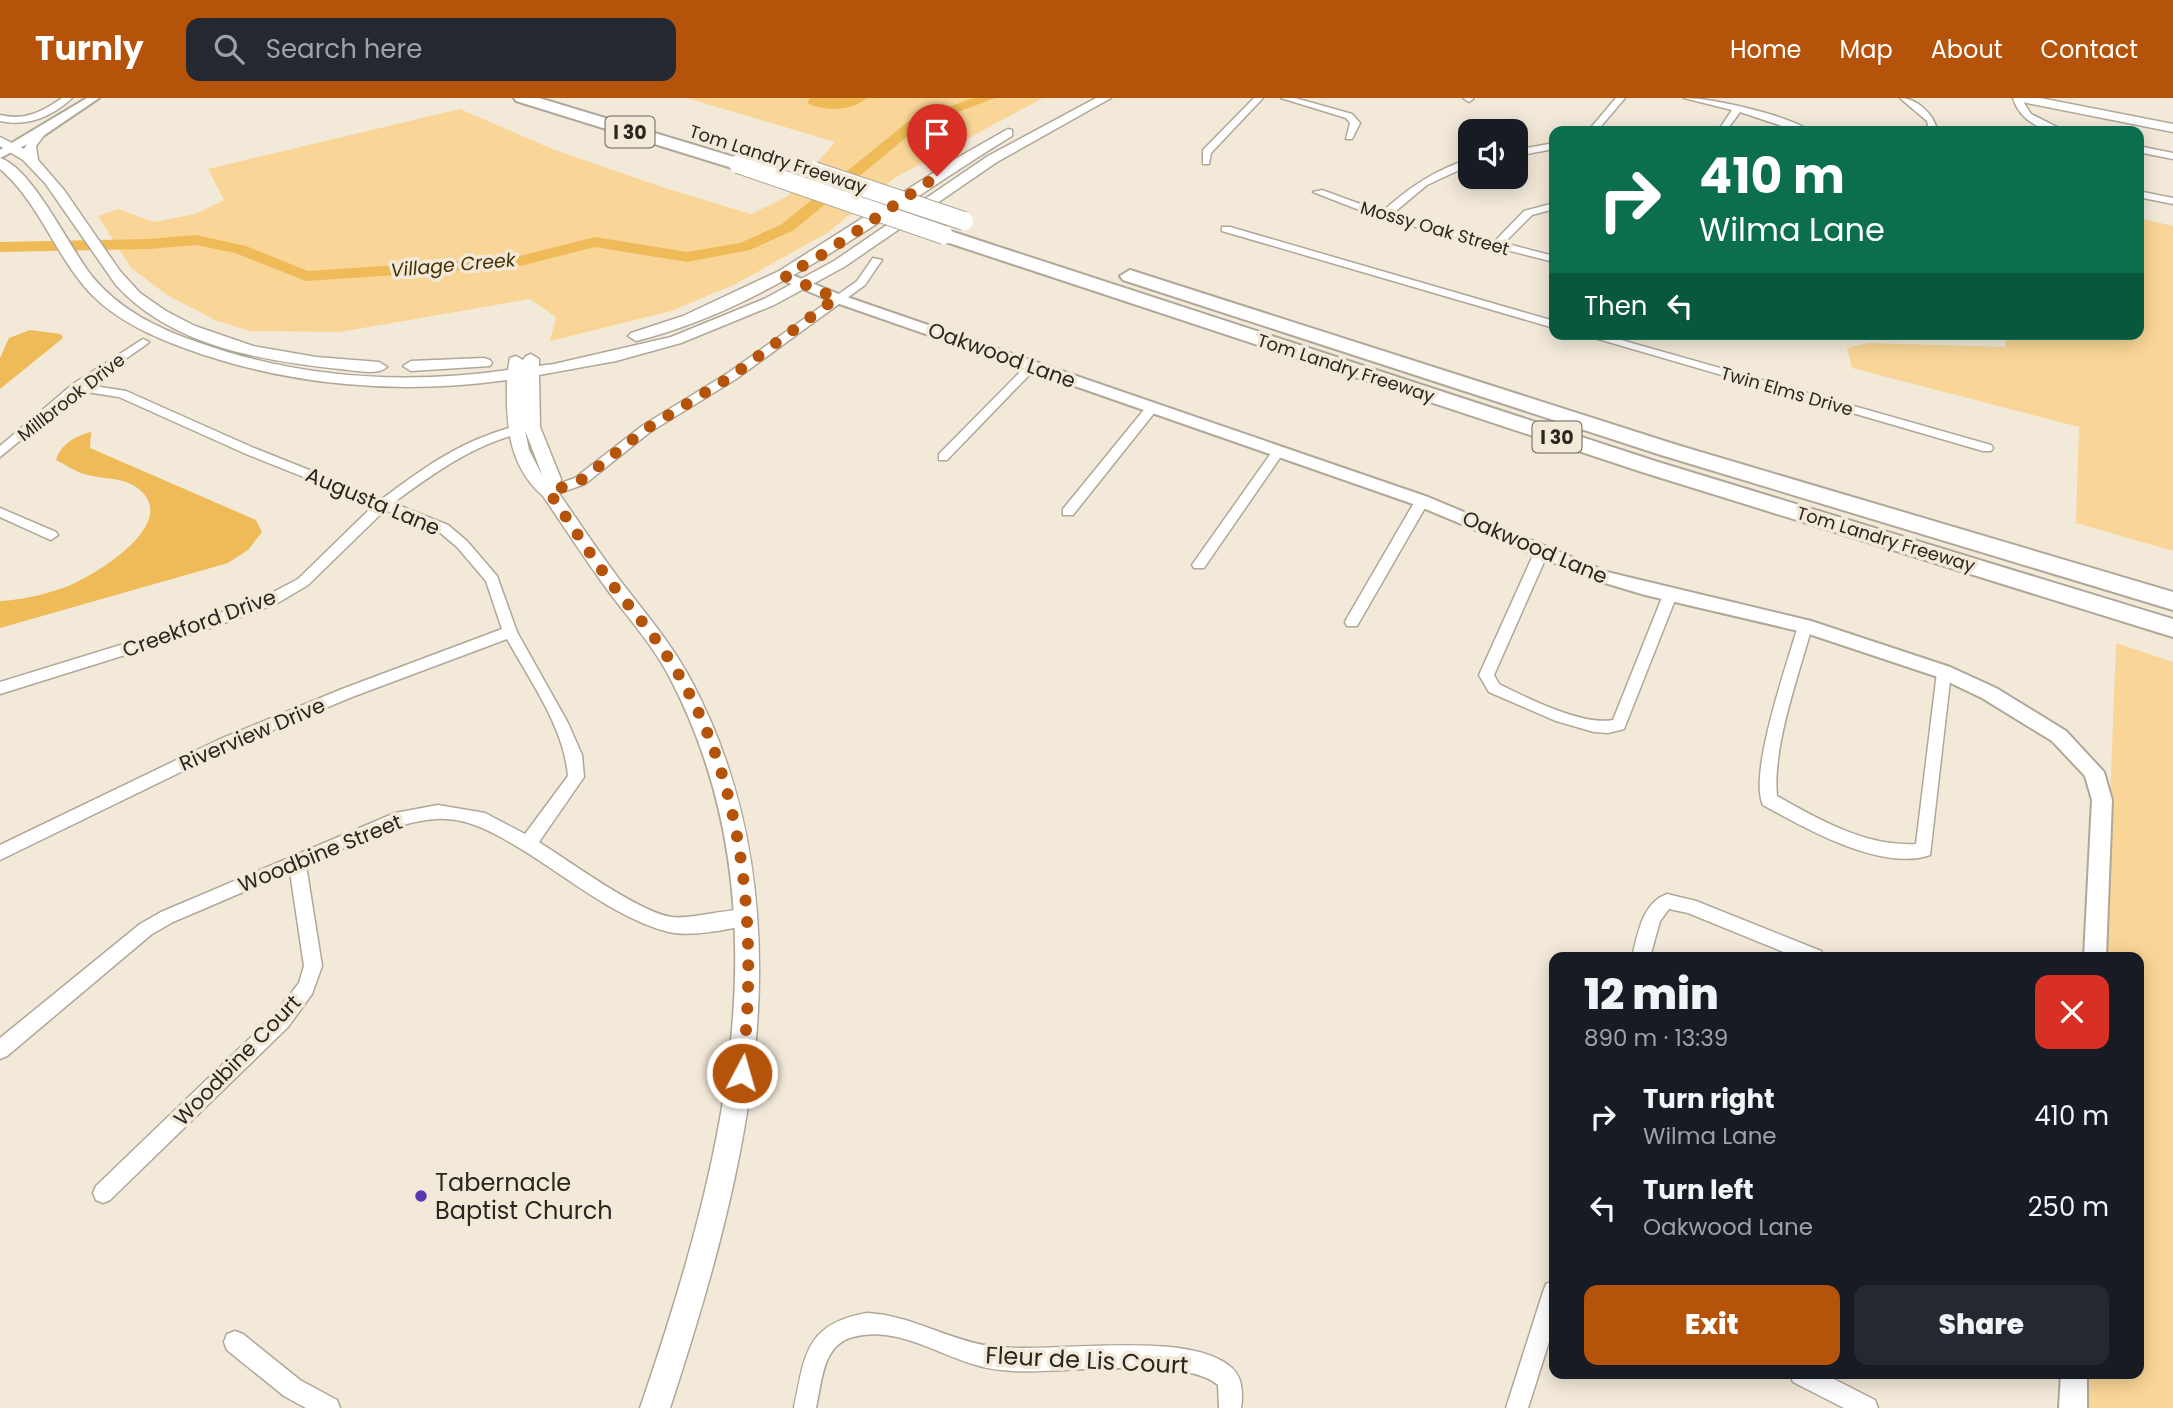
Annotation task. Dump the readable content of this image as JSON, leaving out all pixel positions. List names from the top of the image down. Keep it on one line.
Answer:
{"streets":{"highway":["I 30","Tom Landry Freeway"],"street":["Mossy Oak Street","Oakwood Lane","Twin Elms Drive","Millbrook Drive","Augusta Lane","Creekford Drive","Riverview Drive","Woodbine Street","Woodbine Court","Fleur de Lis Court"]},"crossings":[["Millbrook Drive","Augusta Lane"],["Augusta Lane","Creekford Drive"],["Augusta Lane","Riverview Drive"],["Augusta Lane","Woodbine Street"],["Woodbine Street","Woodbine Court"]],"water":["Village Creek"],"places":["Tabernacle Baptist Church"],"page":{"header":"Turnly","search":"Search here","nav":["Home","Map","About","Contact"],"turn":["410 m","Wilma Lane"],"then":"Then","heading":["12 min","890 m · 13:39"],"list":[{"name":"Turn right","note":"Wilma Lane","value":"410 m"},{"name":"Turn left","note":"Oakwood Lane","value":"250 m"}],"buttons":["Exit","Share"]}}
